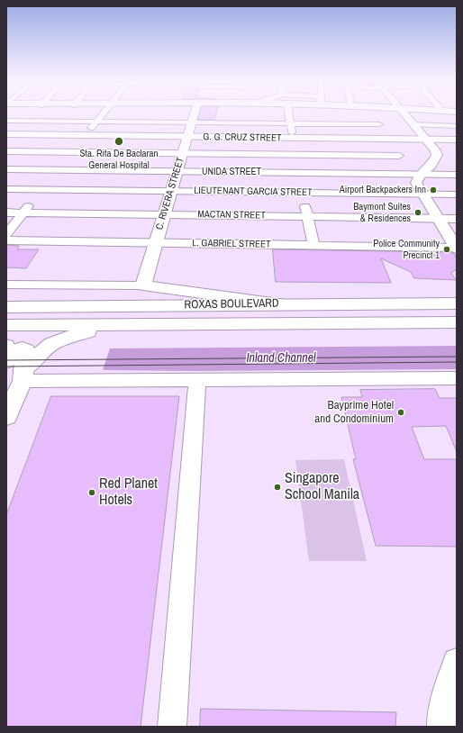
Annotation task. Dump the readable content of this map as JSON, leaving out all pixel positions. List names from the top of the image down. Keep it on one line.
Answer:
{"streets":{"main road":["C. RIVERA STREET","ROXAS BOULEVARD"],"street":["G. G. CRUZ STREET","UNIDA STREET","LIEUTENANT GARCIA STREET","MACTAN STREET","L. GABRIEL STREET"]},"crossings":[["G. G. CRUZ STREET","C. RIVERA STREET"],["UNIDA STREET","LIEUTENANT GARCIA STREET"],["UNIDA STREET","C. RIVERA STREET"],["LIEUTENANT GARCIA STREET","C. RIVERA STREET"],["C. RIVERA STREET","MACTAN STREET"],["C. RIVERA STREET","L. GABRIEL STREET"]],"water":["Inland Channel"],"places":["Sta. Rita De Baclaran General Hospital","Airport Backpackers Inn","Baymont Suites & Residences","Police Community Precinct 1","Bayprime Hotel and Condominium","Singapore School Manila","Red Planet Hotels"]}
